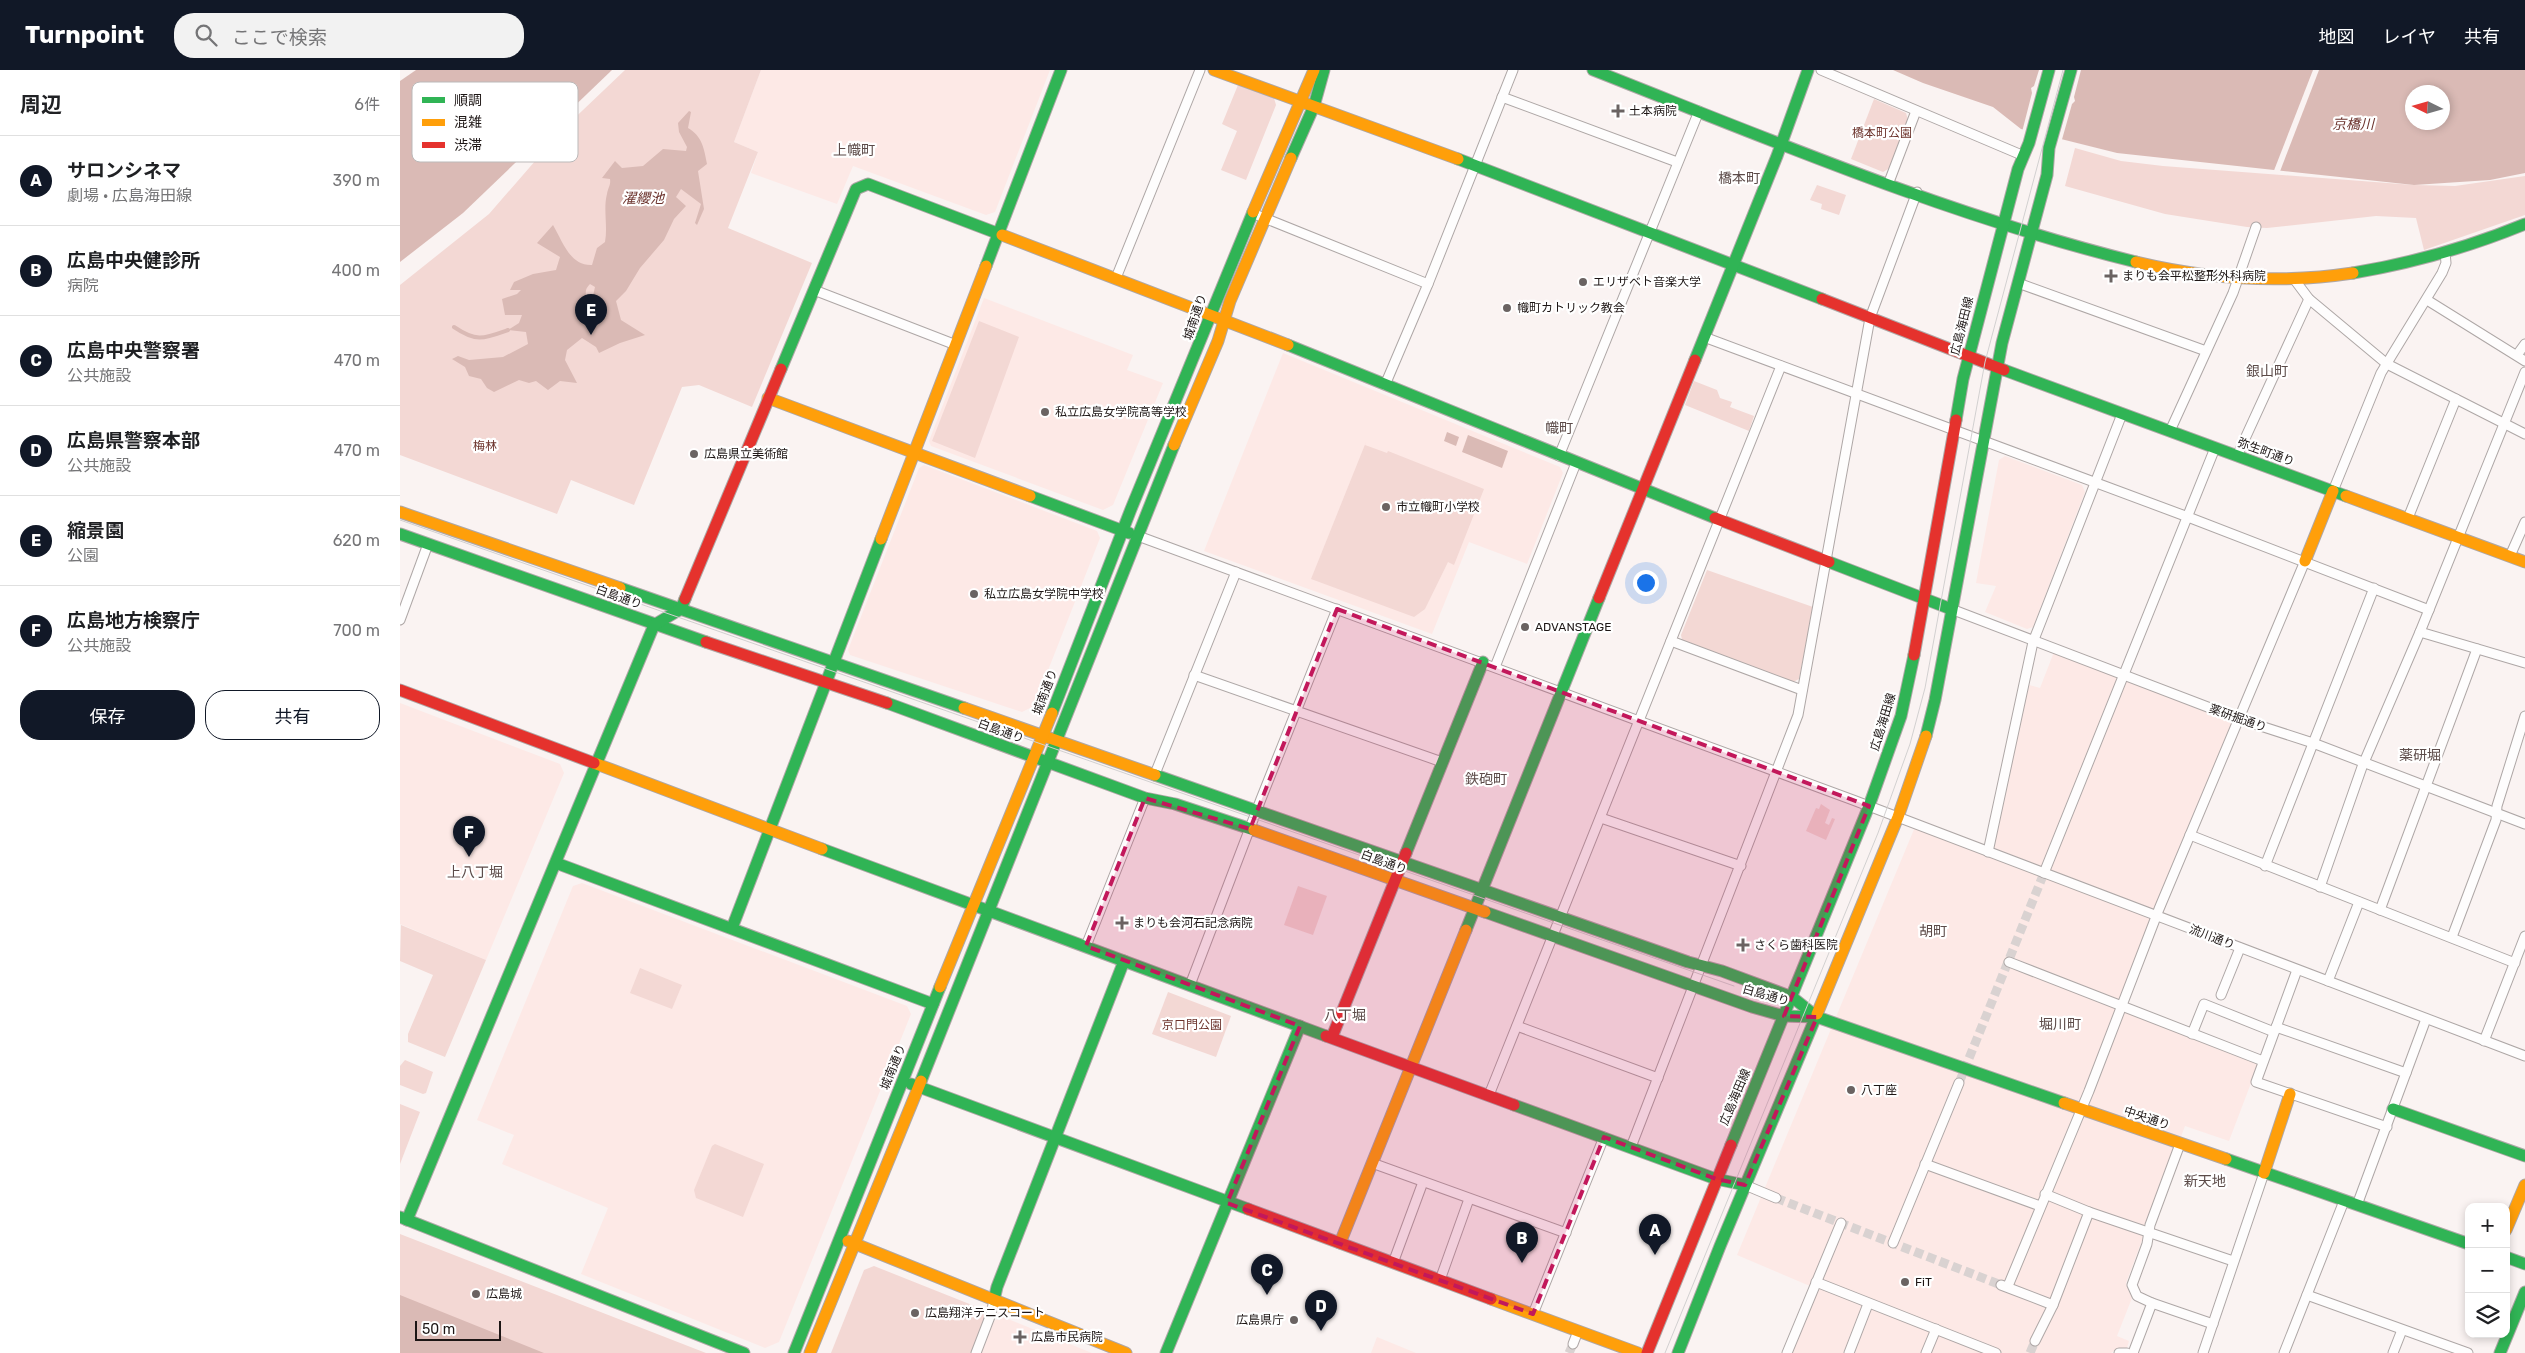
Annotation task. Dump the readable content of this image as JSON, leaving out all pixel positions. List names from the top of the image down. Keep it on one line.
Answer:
{"streets":{"street":["城南通り","広島海田線","弥生町通り","白島通り","薬研掘通り","流川通り","中央通り"]},"crossings":[["城南通り","弥生町通り"],["城南通り","白島通り"],["広島海田線","弥生町通り"],["広島海田線","白島通り"],["広島海田線","流川通り"],["白島通り","中央通り"]],"districts":["上幟町","橋本町","銀山町","幟町","薬研堀","鉄砲町","上八丁堀","胡町","八丁堀","堀川町","新天地"],"water":["京橋川","濯纓池"],"parks":["橋本町公園","梅林","京口門公園"],"places":{"health":["土本病院","まりも会平松整形外科病院","まりも会河石記念病院","さくら歯科医院","広島市民病院"],"other":["エリザベト音楽大学","幟町カトリック教会","私立広島女学院高等学校","広島県立美術館","市立幟町小学校","私立広島女学院中学校","ADVANSTAGE","八丁座","FiT","広島城","広島翔洋テニスコート","広島県庁"]},"legend":["順調","混雑","渋滞"],"scale_bar":"50 m","north":"left","page":{"header":"Turnpoint","search":"ここで検索","nav":["地図","レイヤ","共有"],"heading":["周辺","6件"],"list":[{"mark":"A","name":"サロンシネマ","note":"劇場 · 広島海田線","value":"390 m"},{"mark":"B","name":"広島中央健診所","note":"病院","value":"400 m"},{"mark":"C","name":"広島中央警察署","note":"公共施設","value":"470 m"},{"mark":"D","name":"広島県警察本部","note":"公共施設","value":"470 m"},{"mark":"E","name":"縮景園","note":"公園","value":"620 m"},{"mark":"F","name":"広島地方検察庁","note":"公共施設","value":"700 m"}],"pins":["E","F","A","B","C","D"],"buttons":["保存","共有"],"map_buttons":["+","−"],"scale":"50 m"}}
